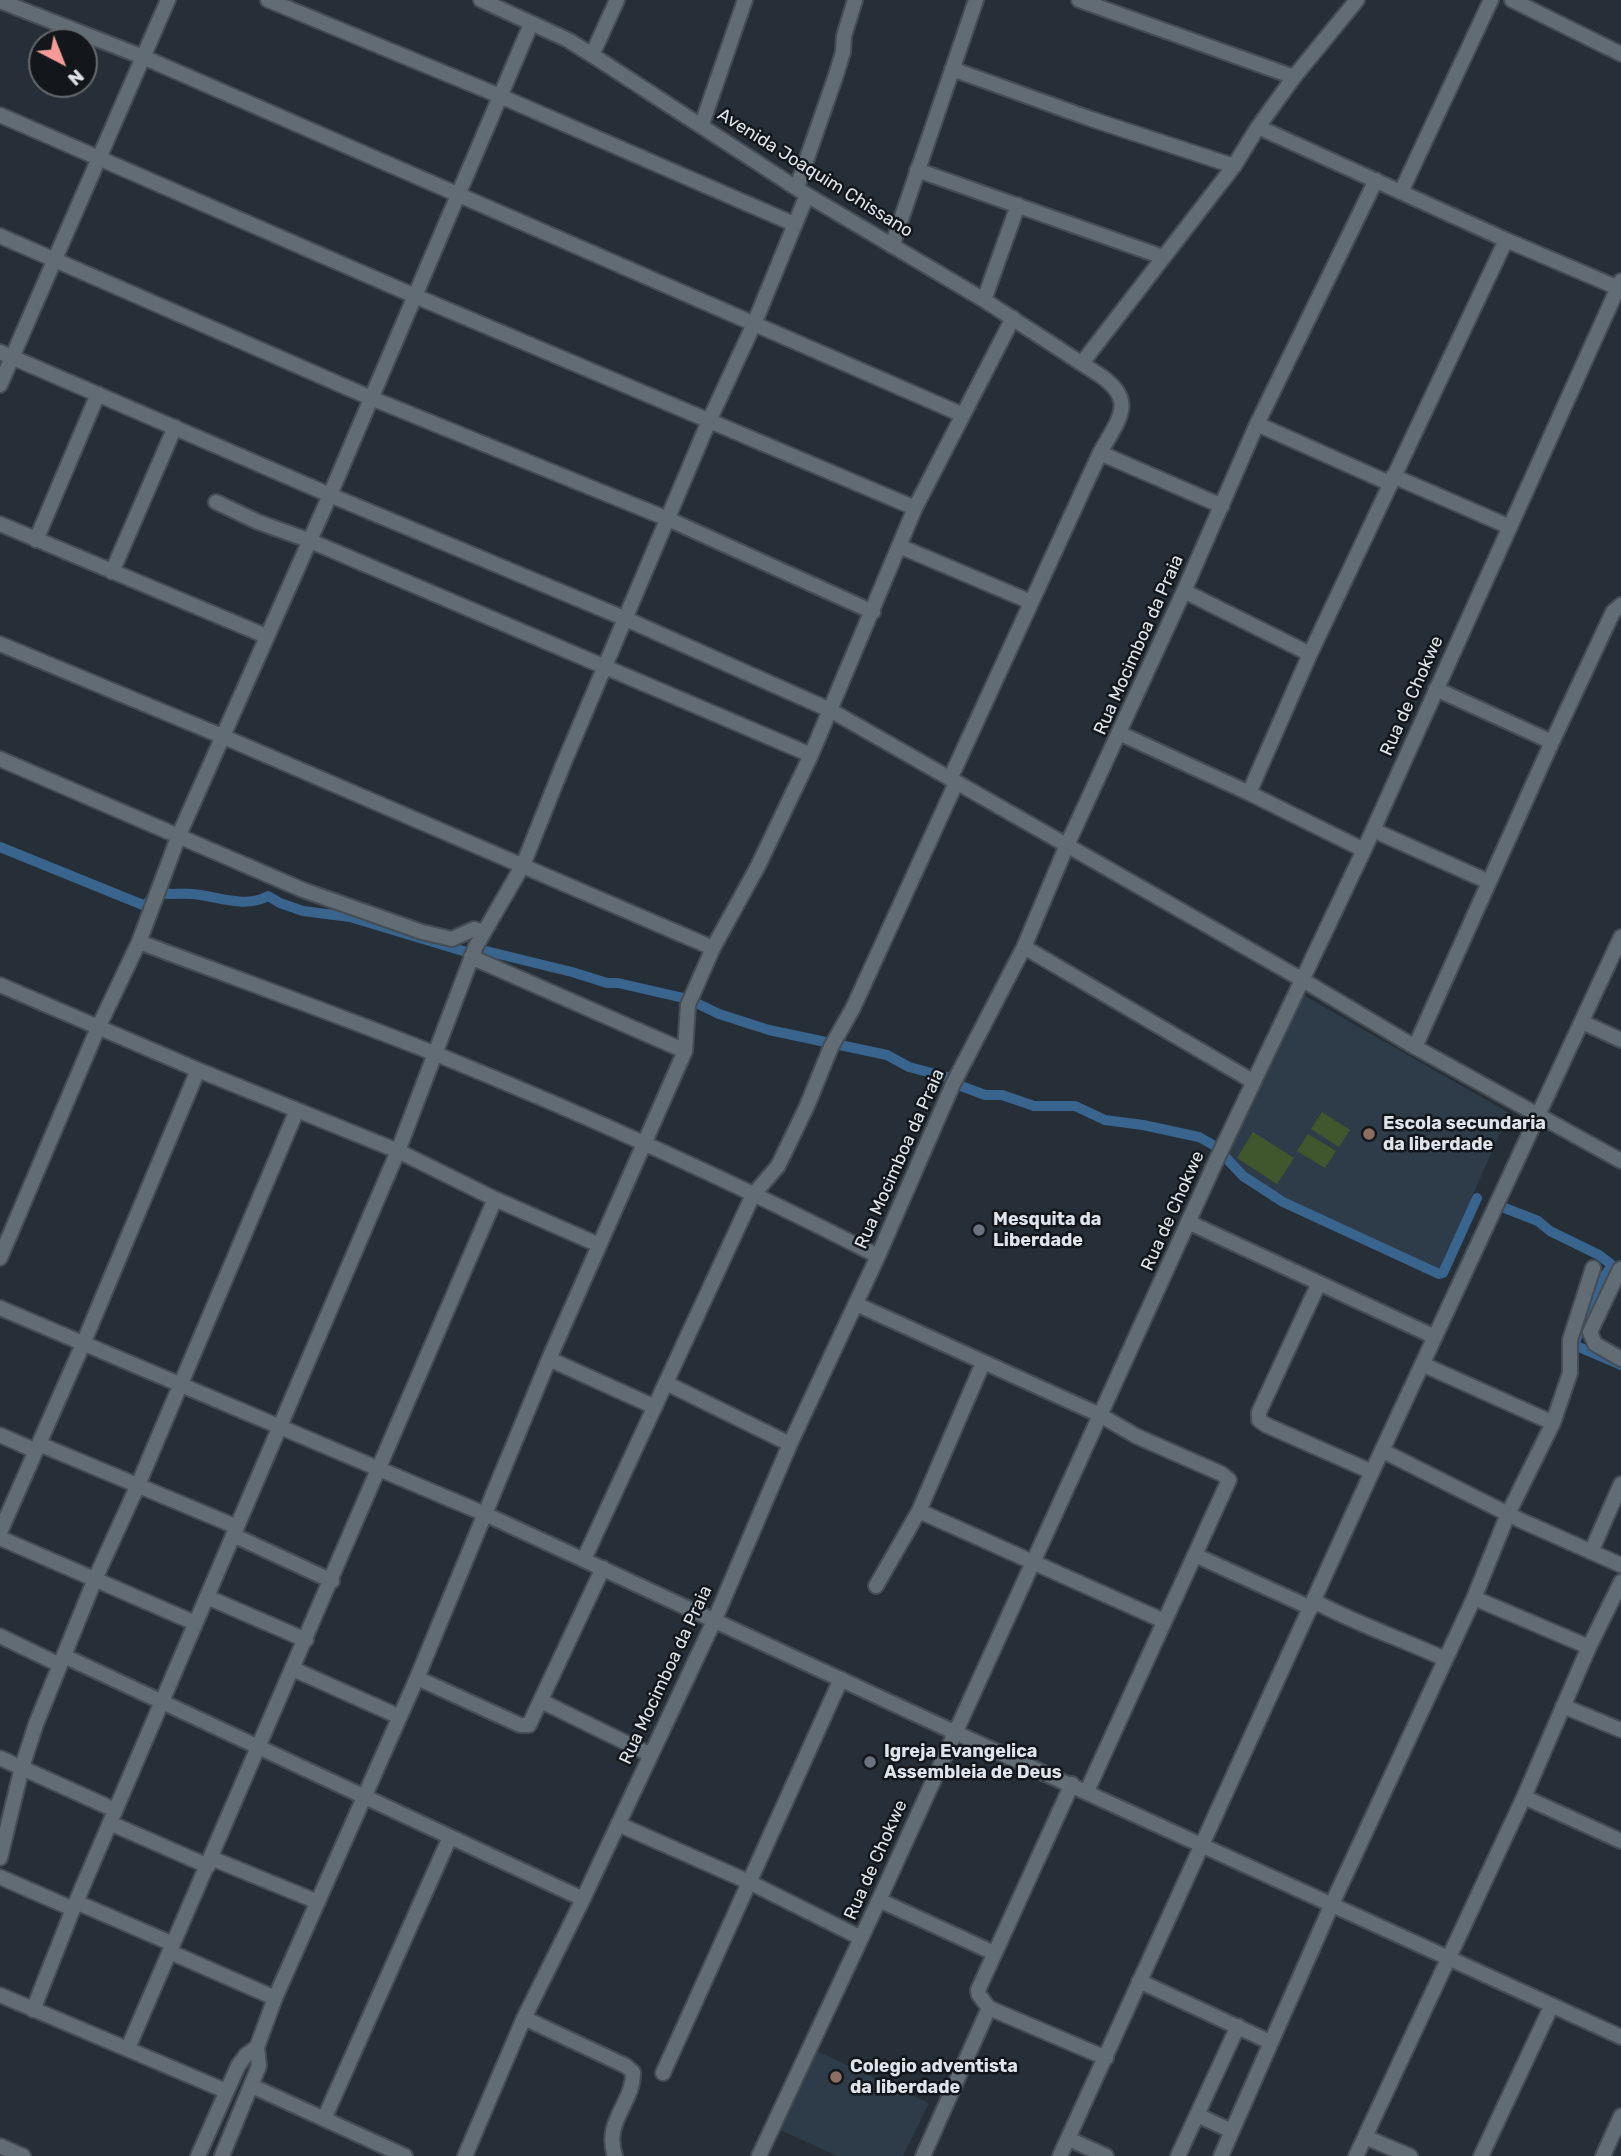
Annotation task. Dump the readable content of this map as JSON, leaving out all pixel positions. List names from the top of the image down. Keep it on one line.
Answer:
{"streets":{"street":["Avenida Joaquim Chissano","Rua Mocimboa da Praia","Rua de Chokwe"]},"places":["Escola secundaria da liberdade","Mesquita da Liberdade","Igreja Evangelica Assembleia de Deus","Colegio adventista da liberdade"],"north":"bottom right"}
